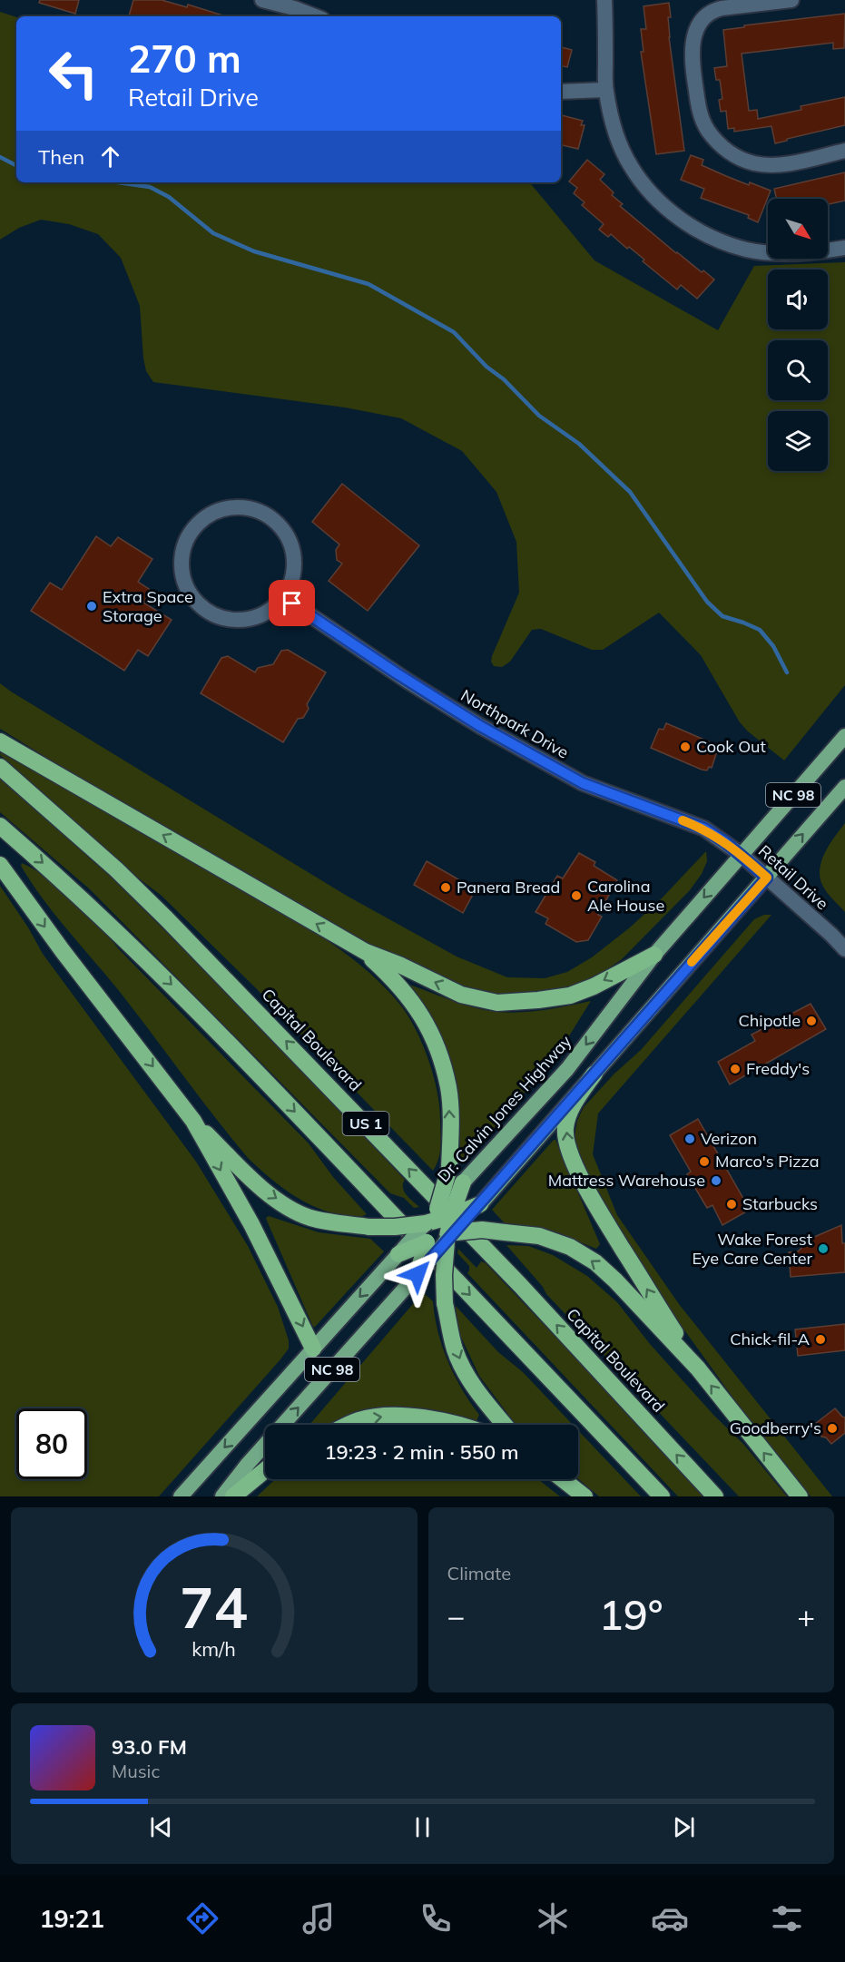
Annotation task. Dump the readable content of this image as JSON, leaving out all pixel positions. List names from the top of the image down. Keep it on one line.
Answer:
{"streets":{"highway":["NC 98","Capital Boulevard","Dr. Calvin Jones Highway","US 1"],"street":["Northpark Drive","Retail Drive"]},"crossings":[["Northpark Drive","Retail Drive"],["Northpark Drive","Dr. Calvin Jones Highway"],["NC 98","Retail Drive"],["Retail Drive","Dr. Calvin Jones Highway"]],"places":["Extra Space Storage","Cook Out","Panera Bread","Carolina Ale House","Chipotle","Freddy's","Verizon","Marco's Pizza","Mattress Warehouse","Starbucks","Wake Forest Eye Care Center","Chick-fil-A","Goodberry's"],"north":"bottom right","page":{"turn":["270 m","Retail Drive"],"then":"Then","limit":"80","trip":"19:23 · 2 min · 550 m","tile":"Climate","heat":["−","19°","+"],"song":["93.0 FM","Music"],"tabs":"19:21","gauge":["74","km/h"]}}
